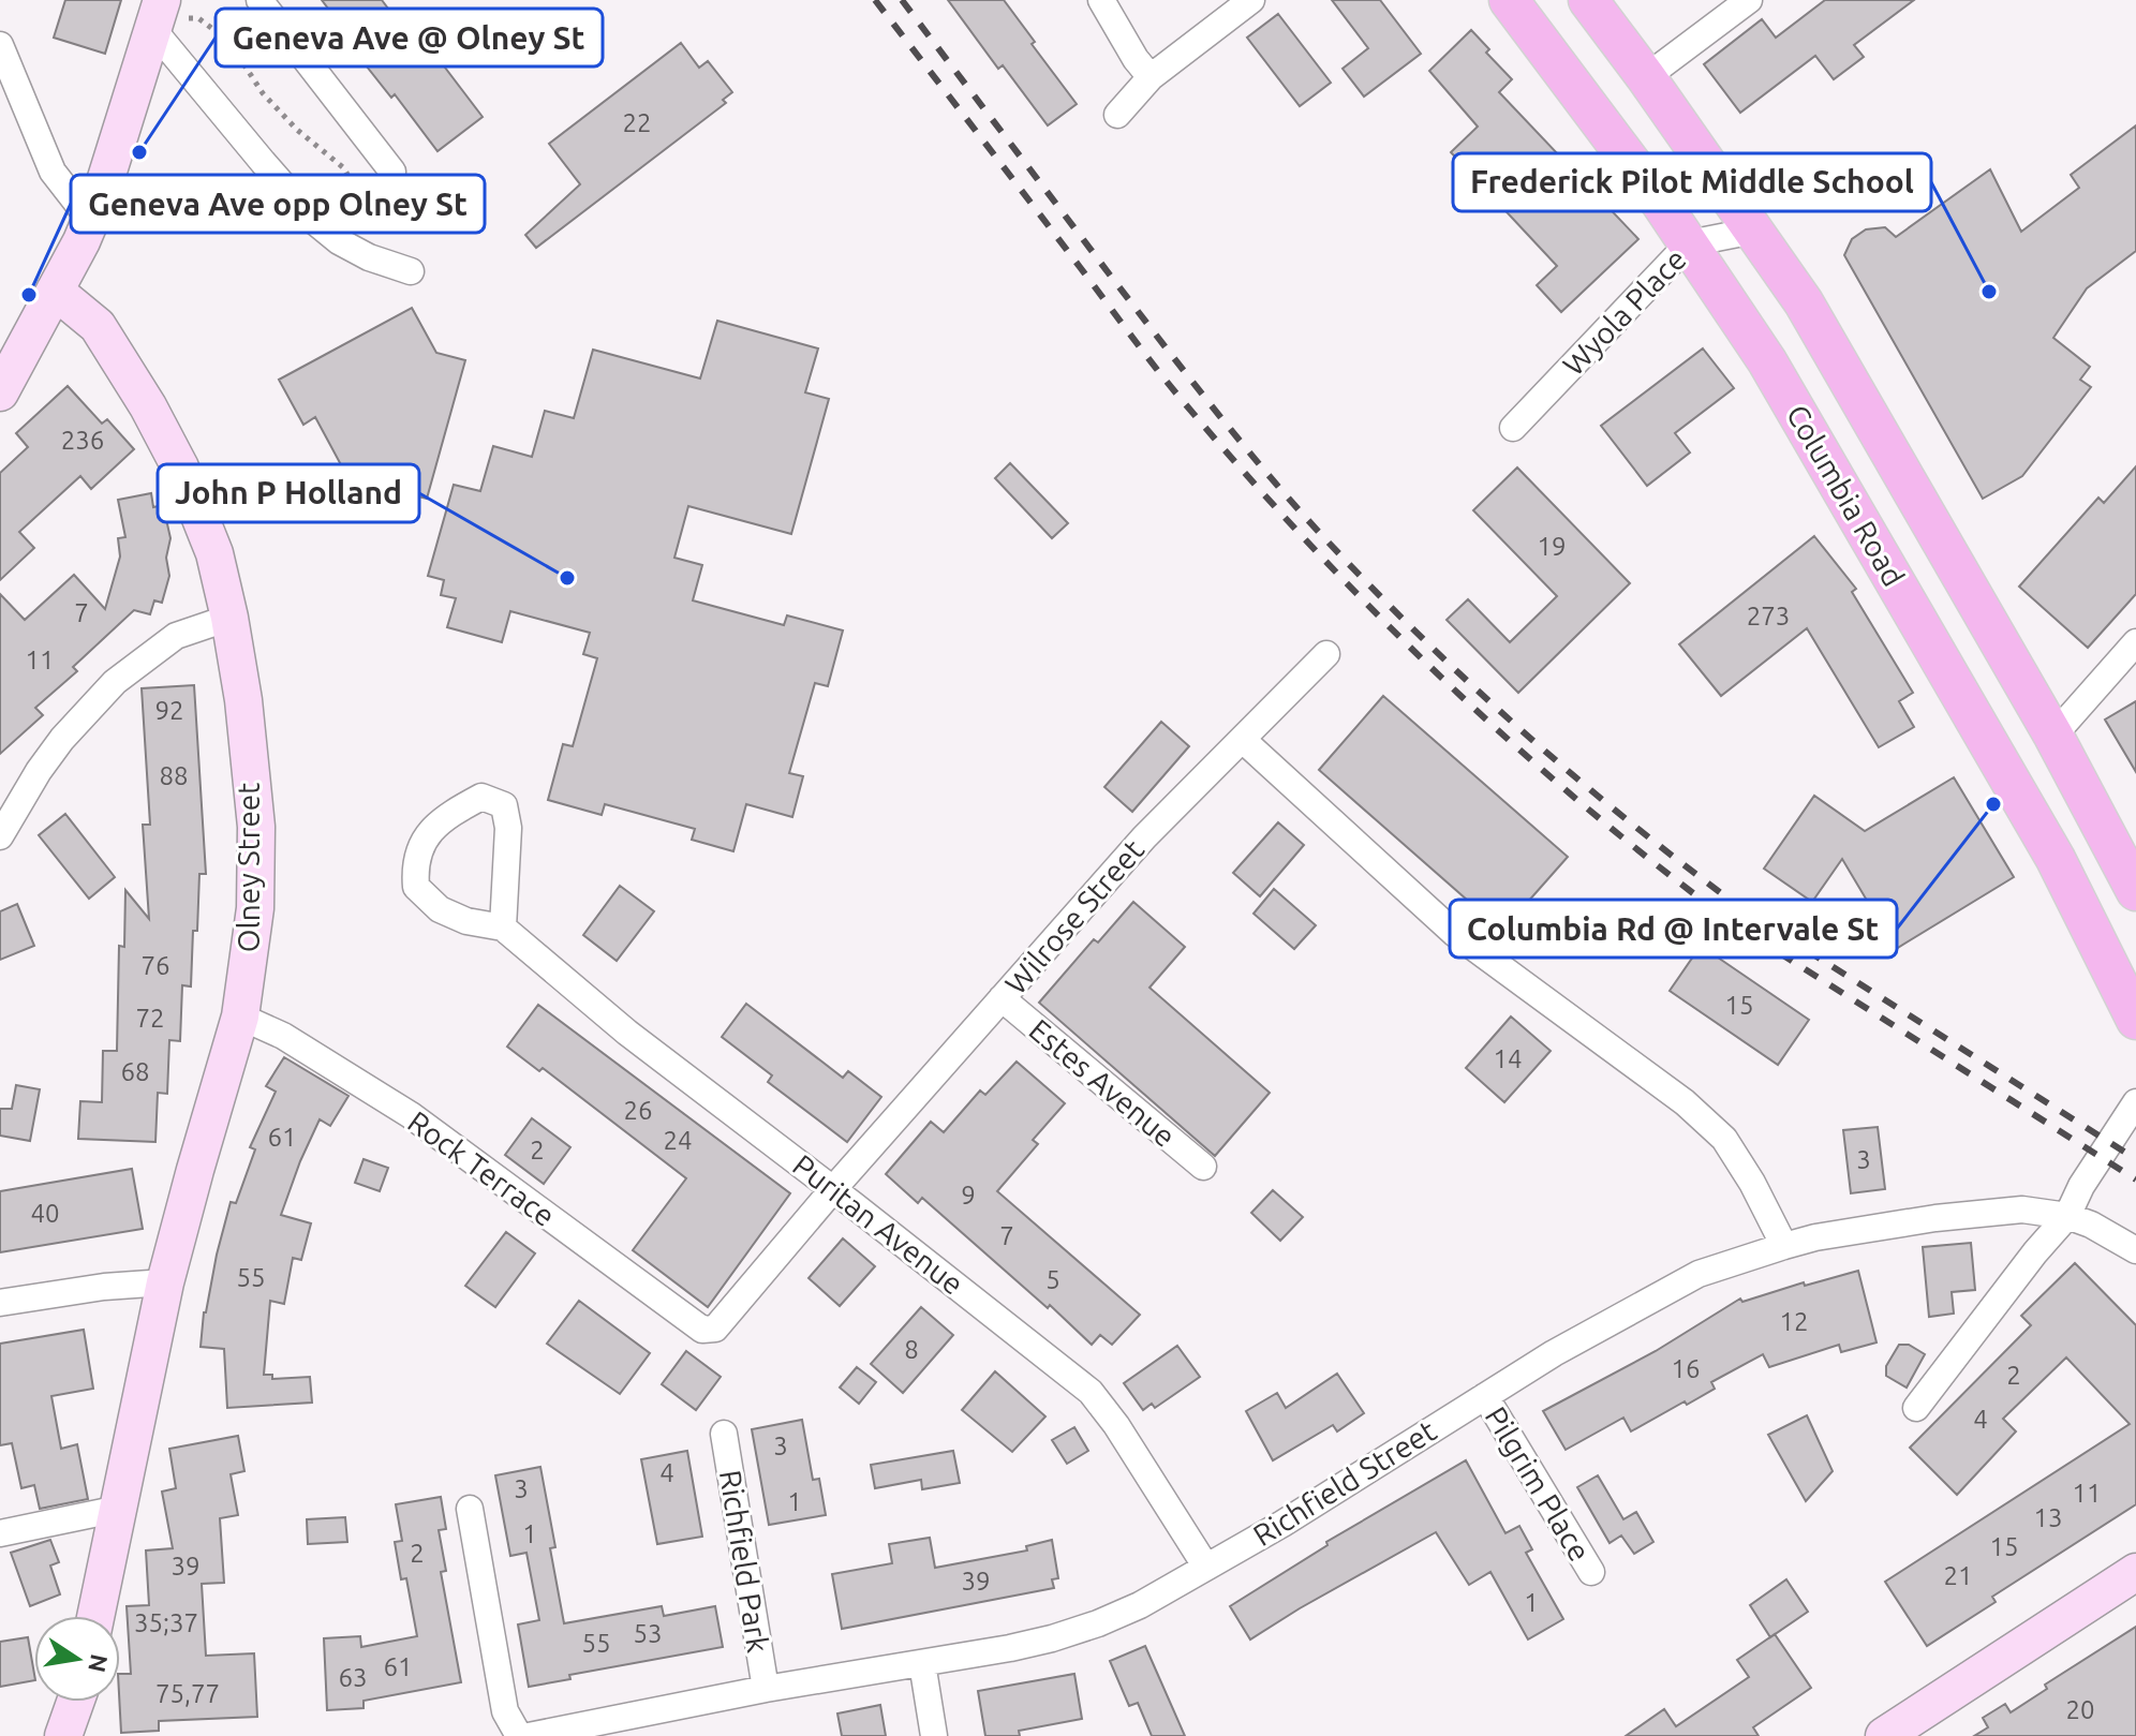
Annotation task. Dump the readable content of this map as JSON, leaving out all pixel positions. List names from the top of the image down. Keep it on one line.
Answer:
{"streets":{"main road":["Columbia Road"],"street":["Wyola Place","Olney Street","Wilrose Street","Estes Avenue","Rock Terrace","Puritan Avenue","Richfield Street","Pilgrim Place","Richfield Park"]},"crossings":[["Wyola Place","Columbia Road"],["Olney Street","Rock Terrace"],["Wilrose Street","Estes Avenue"],["Wilrose Street","Rock Terrace"],["Wilrose Street","Puritan Avenue"],["Puritan Avenue","Richfield Street"],["Richfield Street","Pilgrim Place"],["Richfield Street","Richfield Park"]],"places":["Geneva Ave @ Olney St","Frederick Pilot Middle School","Geneva Ave opp Olney St","John P Holland","Columbia Rd @ Intervale St"],"house_numbers":["22","236","19","7","273","11","92","88","76","15","72","14","68","26","61","24","2","3","9","40","7","55","5","12","8","16","2","4","3","4","3","11","1","13","1","15","2","39","21","39","1","35;37","53","55","61","63","75,77","20"],"north":"right"}
